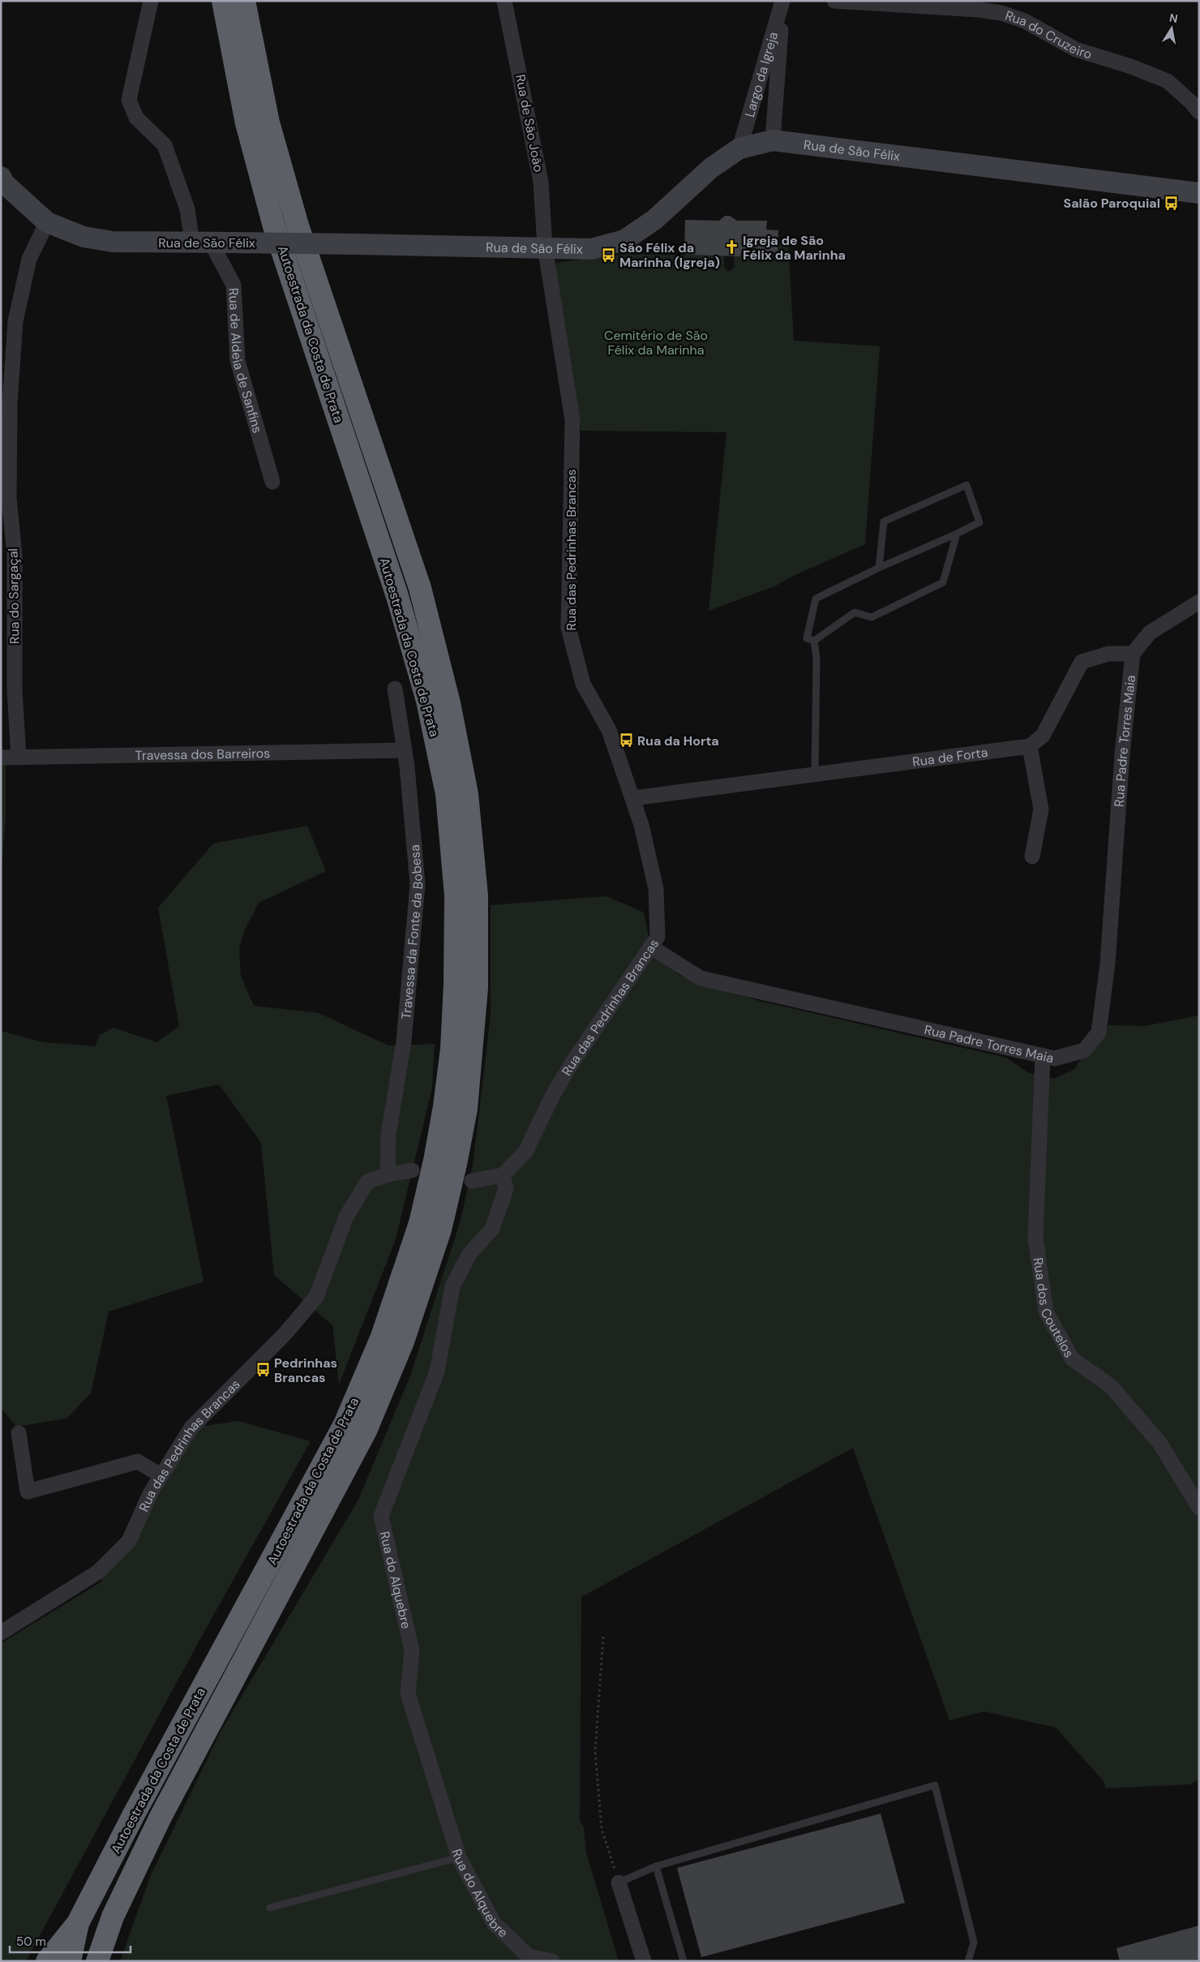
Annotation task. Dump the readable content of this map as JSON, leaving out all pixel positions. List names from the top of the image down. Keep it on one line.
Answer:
{"streets":{"highway":["Autoestrada da Costa de Prata"],"main road":["Rua de São Félix"],"street":["Rua do Cruzeiro","Largo da Igreja","Rua de São João","Rua de Aldeia de Sanfins","Rua das Pedrinhas Brancas","Rua do Sargaçal","Rua Padre Torres Maia","Travessa dos Barreiros","Rua de Forta","Travessa da Fonte da Bobesa","Rua dos Coutelos","Rua do Alquebre"]},"crossings":[["Largo da Igreja","Rua de São Félix"],["Rua de São João","Rua de São Félix"],["Rua de São João","Rua das Pedrinhas Brancas"],["Rua de São Félix","Rua de Aldeia de Sanfins"],["Rua de São Félix","Rua das Pedrinhas Brancas"],["Rua de São Félix","Rua do Sargaçal"],["Rua das Pedrinhas Brancas","Rua Padre Torres Maia"],["Rua das Pedrinhas Brancas","Rua de Forta"],["Rua das Pedrinhas Brancas","Travessa da Fonte da Bobesa"],["Rua das Pedrinhas Brancas","Rua do Alquebre"],["Rua do Sargaçal","Travessa dos Barreiros"],["Rua Padre Torres Maia","Rua dos Coutelos"],["Travessa dos Barreiros","Travessa da Fonte da Bobesa"]],"parks":["Cemitério de São Félix da Marinha"],"places":{"bus stop":["Salão Paroquial","São Félix da Marinha (Igreja)","Rua da Horta","Pedrinhas Brancas"],"church":["Igreja de São Félix da Marinha"]},"scale_bar":"50 m","north":"top"}
